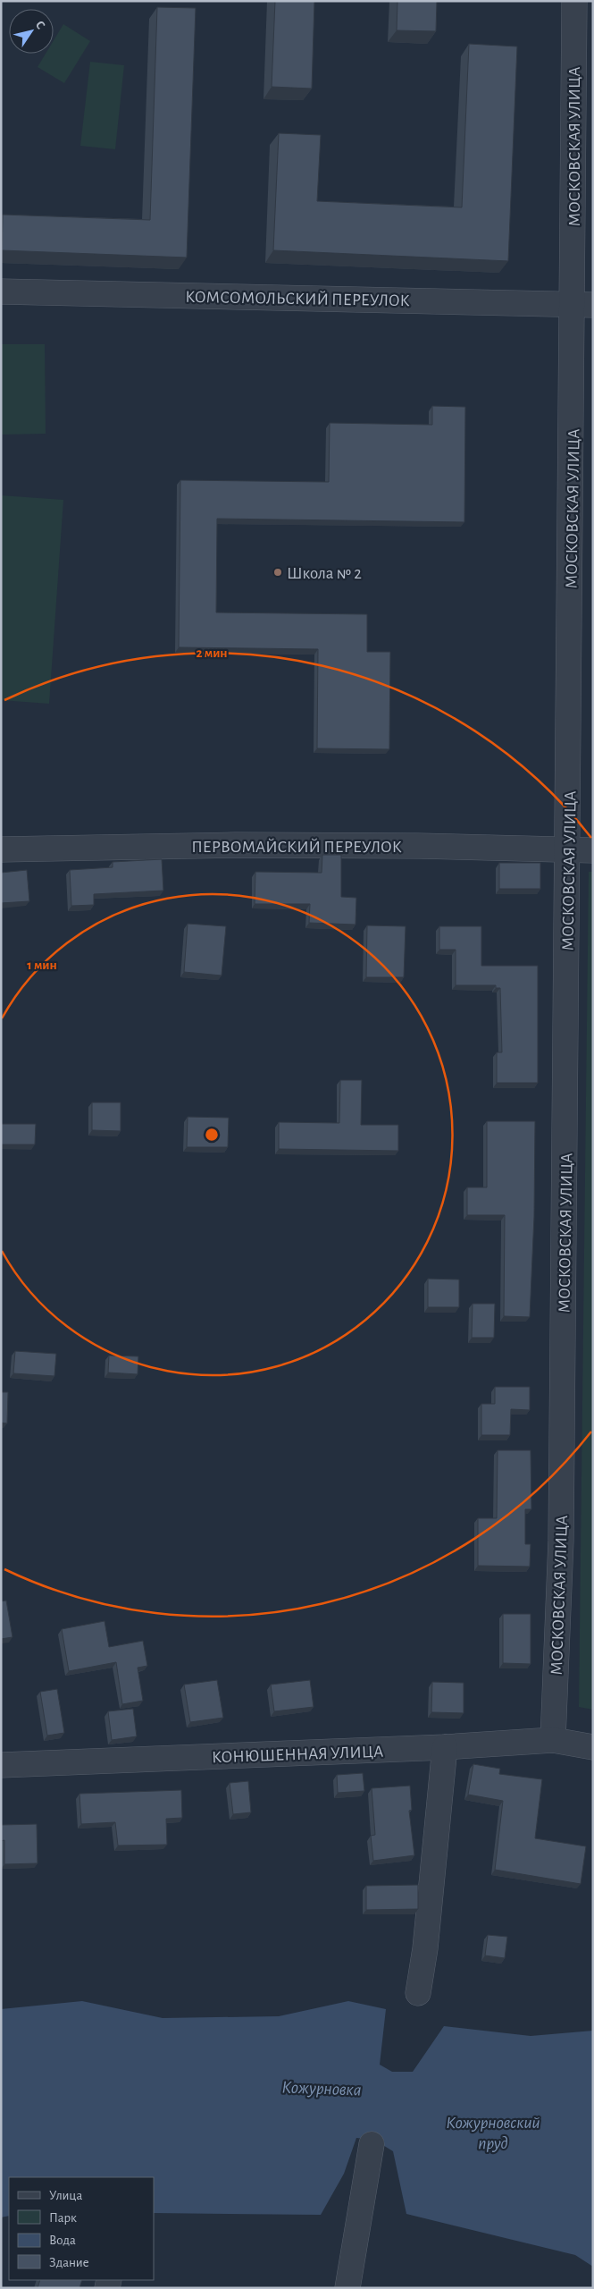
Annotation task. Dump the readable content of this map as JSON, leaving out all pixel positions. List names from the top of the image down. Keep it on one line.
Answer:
{"streets":{"street":["МОСКОВСКАЯ УЛИЦА","КОМСОМОЛЬСКИЙ ПЕРЕУЛОК","ПЕРВОМАЙСКИЙ ПЕРЕУЛОК","КОНЮШЕННАЯ УЛИЦА"]},"crossings":[["МОСКОВСКАЯ УЛИЦА","КОМСОМОЛЬСКИЙ ПЕРЕУЛОК"],["МОСКОВСКАЯ УЛИЦА","ПЕРВОМАЙСКИЙ ПЕРЕУЛОК"],["МОСКОВСКАЯ УЛИЦА","КОНЮШЕННАЯ УЛИЦА"]],"water":["Кожурновка","Кожурновский пруд"],"places":["Школа № 2"],"legend":["Улица","Парк","Вода","Здание"],"north":"top right","rings":["2 мин","1 мин"]}
